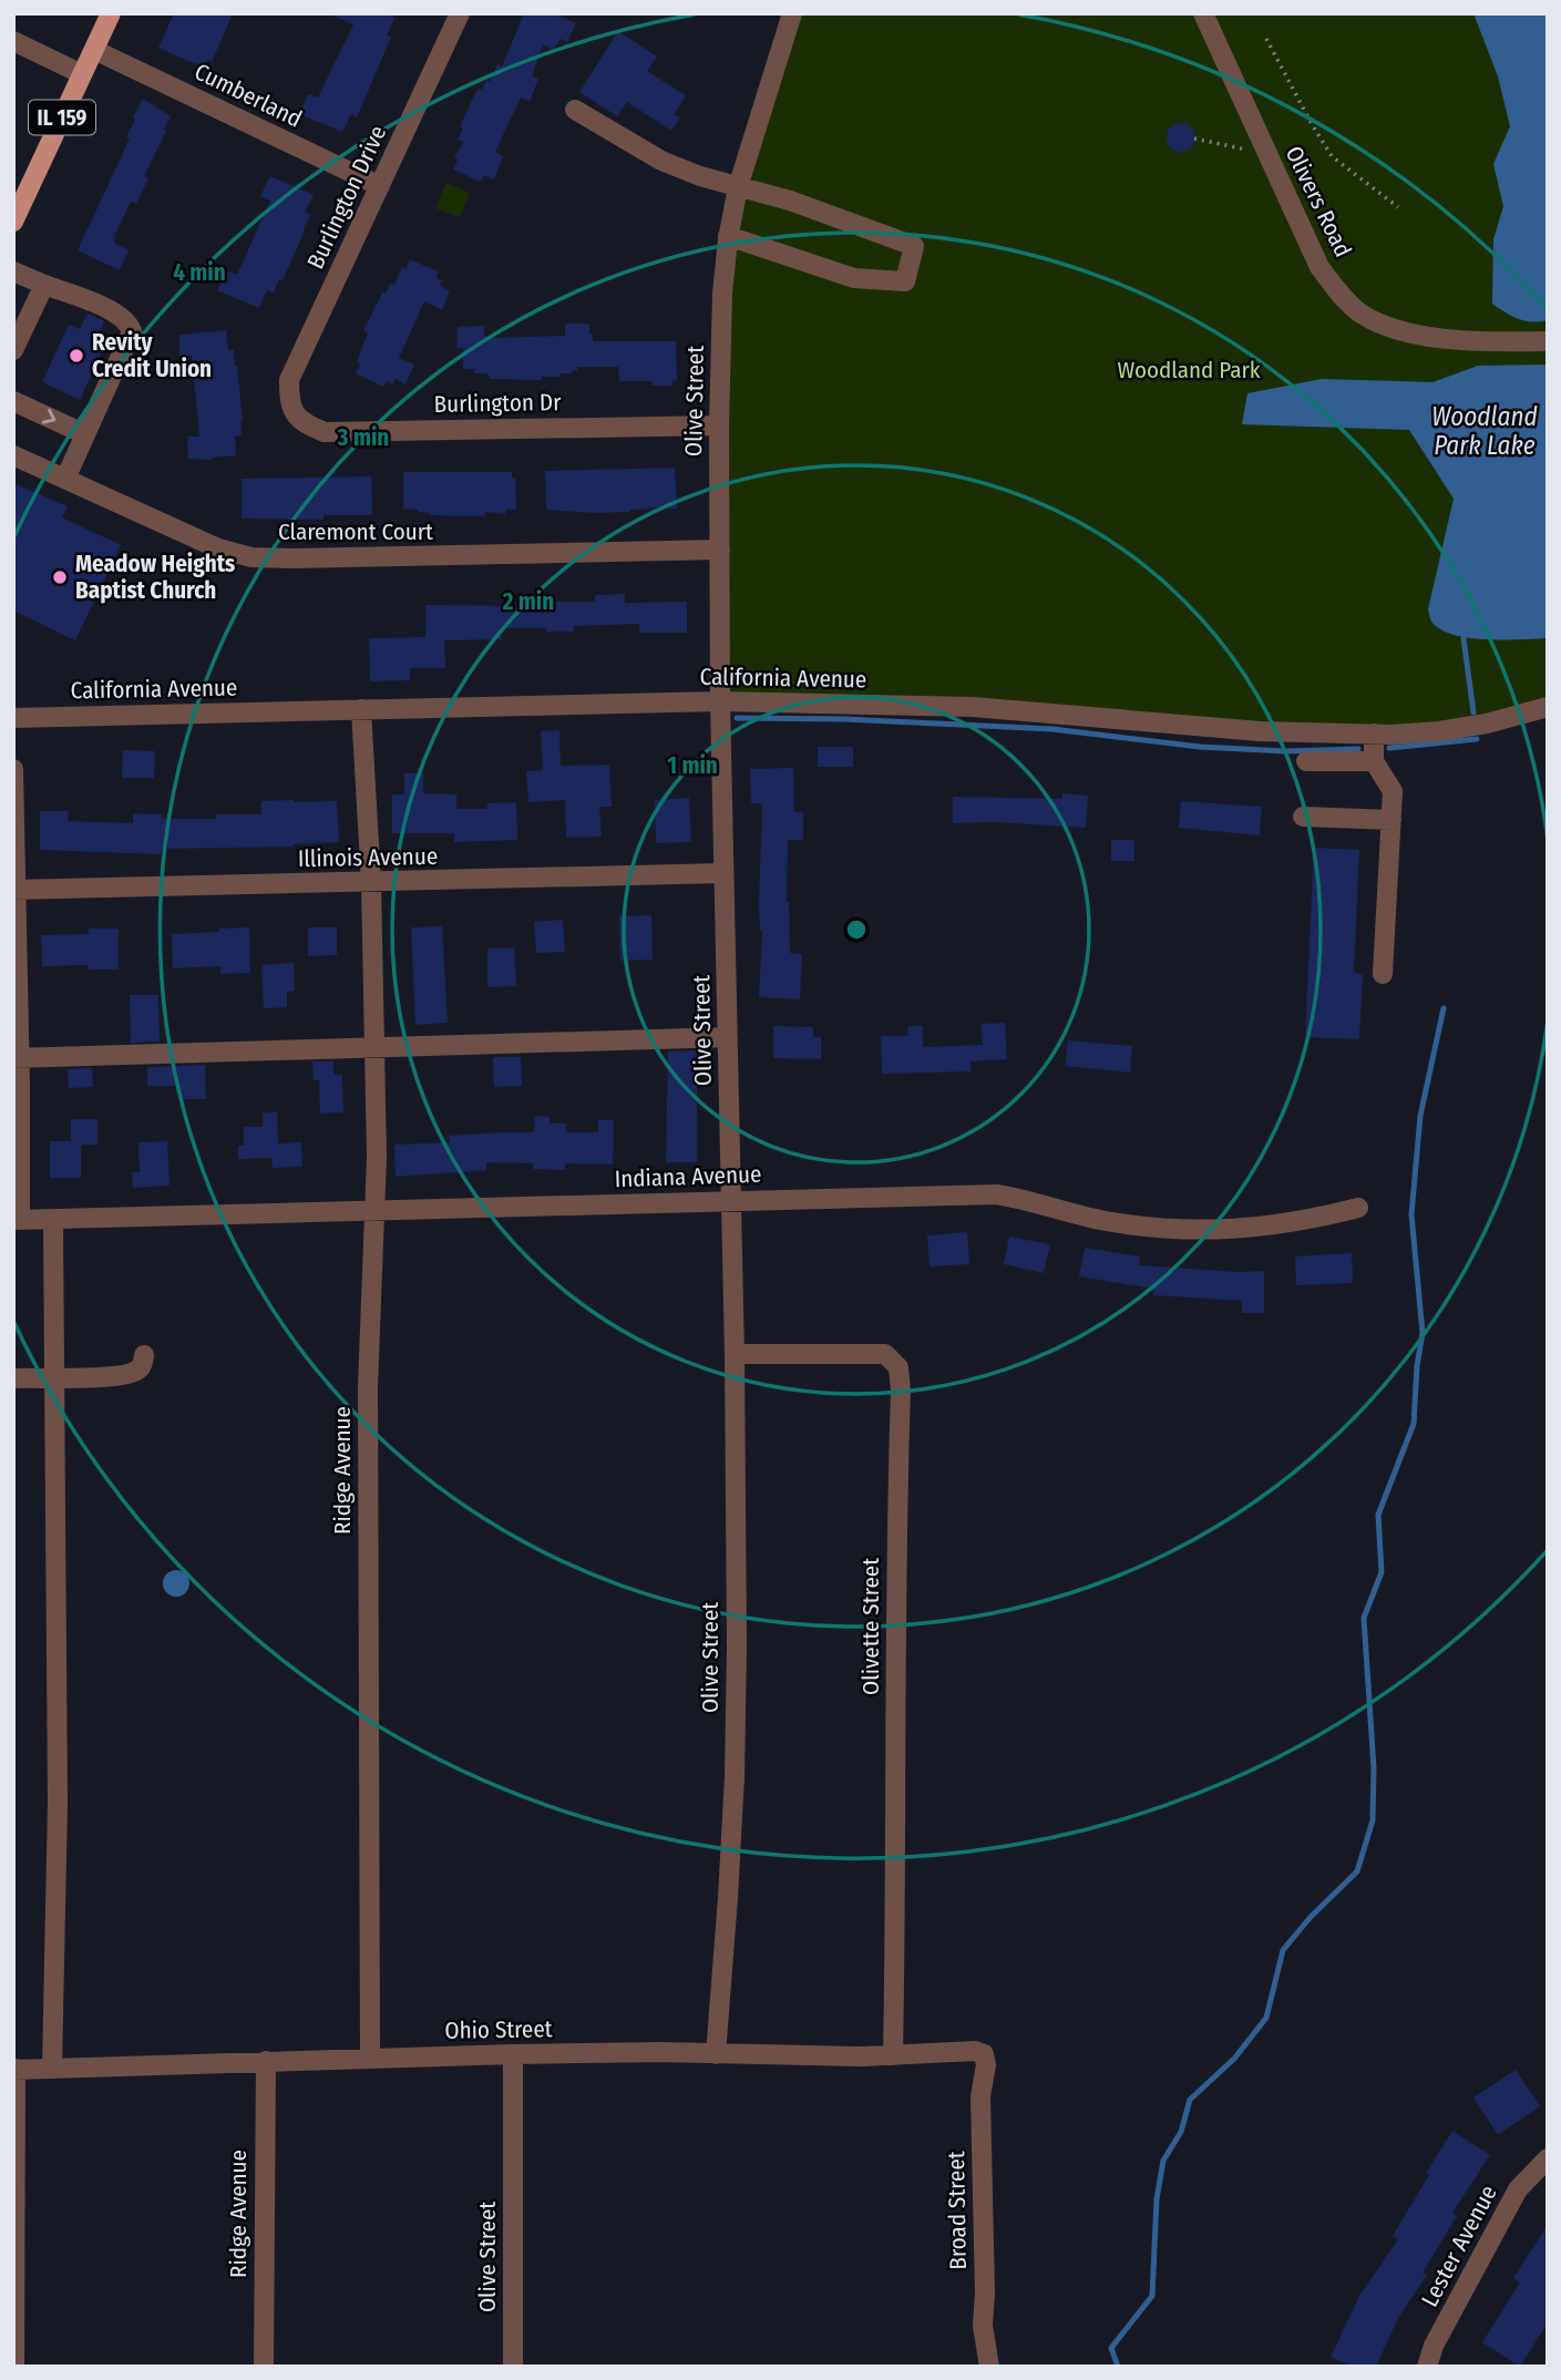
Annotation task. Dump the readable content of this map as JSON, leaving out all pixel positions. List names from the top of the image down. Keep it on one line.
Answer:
{"streets":{"main road":["IL 159"],"street":["Cumberland","Burlington Drive","Olivers Road","Olive Street","Burlington Dr","Claremont Court","California Avenue","Illinois Avenue","Indiana Avenue","Ridge Avenue","Olivette Street","Ohio Street","Broad Street","Lester Avenue"]},"crossings":[["Cumberland","IL 159"],["Cumberland","Burlington Drive"],["Burlington Drive","Burlington Dr"],["Olive Street","Burlington Dr"],["Olive Street","Claremont Court"],["Olive Street","California Avenue"],["Olive Street","Illinois Avenue"],["Olive Street","Indiana Avenue"],["Olive Street","Olivette Street"],["Olive Street","Ohio Street"],["California Avenue","Ridge Avenue"],["Illinois Avenue","Ridge Avenue"],["Indiana Avenue","Ridge Avenue"],["Ridge Avenue","Ohio Street"],["Olivette Street","Ohio Street"],["Ohio Street","Broad Street"]],"water":["Woodland Park Lake"],"parks":["Woodland Park"],"places":["Revity Credit Union","Meadow Heights Baptist Church"],"rings":["4 min","3 min","2 min","1 min"]}
